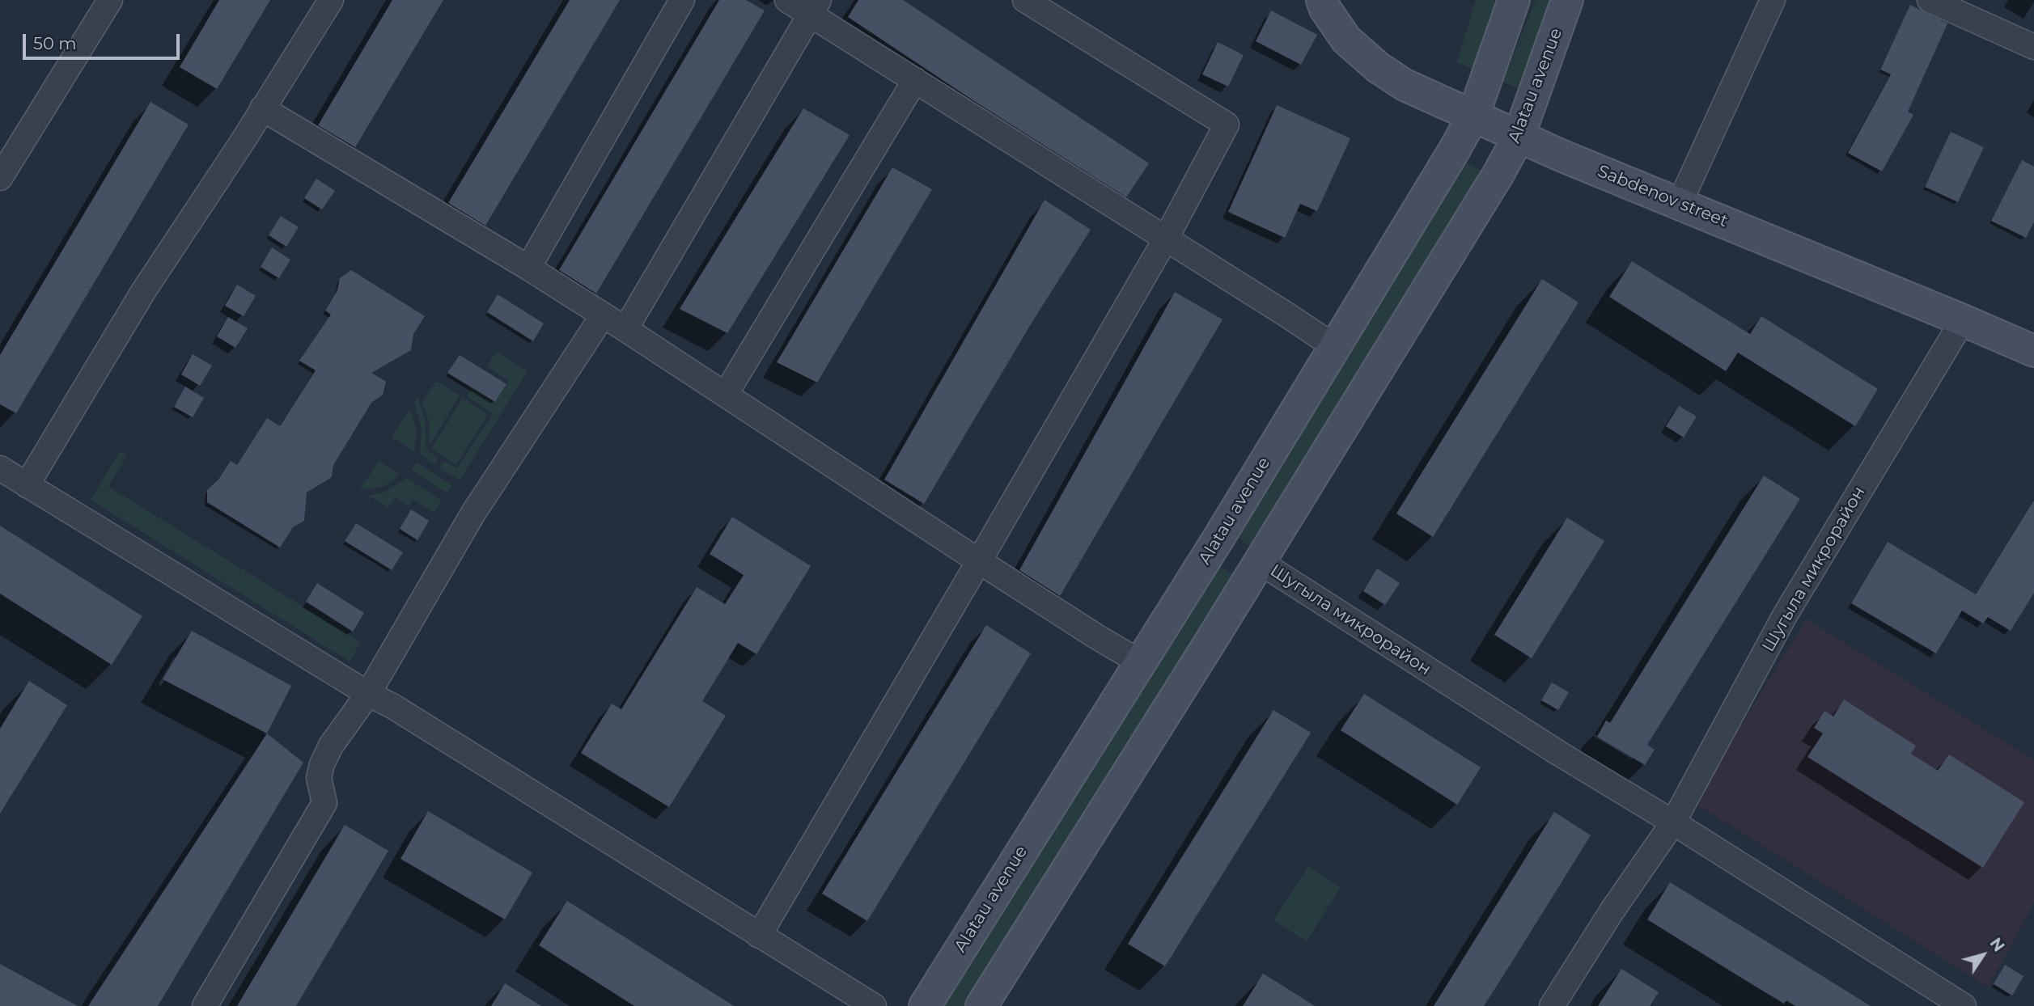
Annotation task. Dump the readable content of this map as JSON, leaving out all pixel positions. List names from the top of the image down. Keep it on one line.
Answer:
{"streets":{"main road":["Alatau avenue","Sabdenov street"],"street":["Шугыла микрорайон"]},"crossings":[["Alatau avenue","Sabdenov street"],["Alatau avenue","Шугыла микрорайон"],["Sabdenov street","Шугыла микрорайон"]],"scale_bar":"50 m","north":"top right"}
